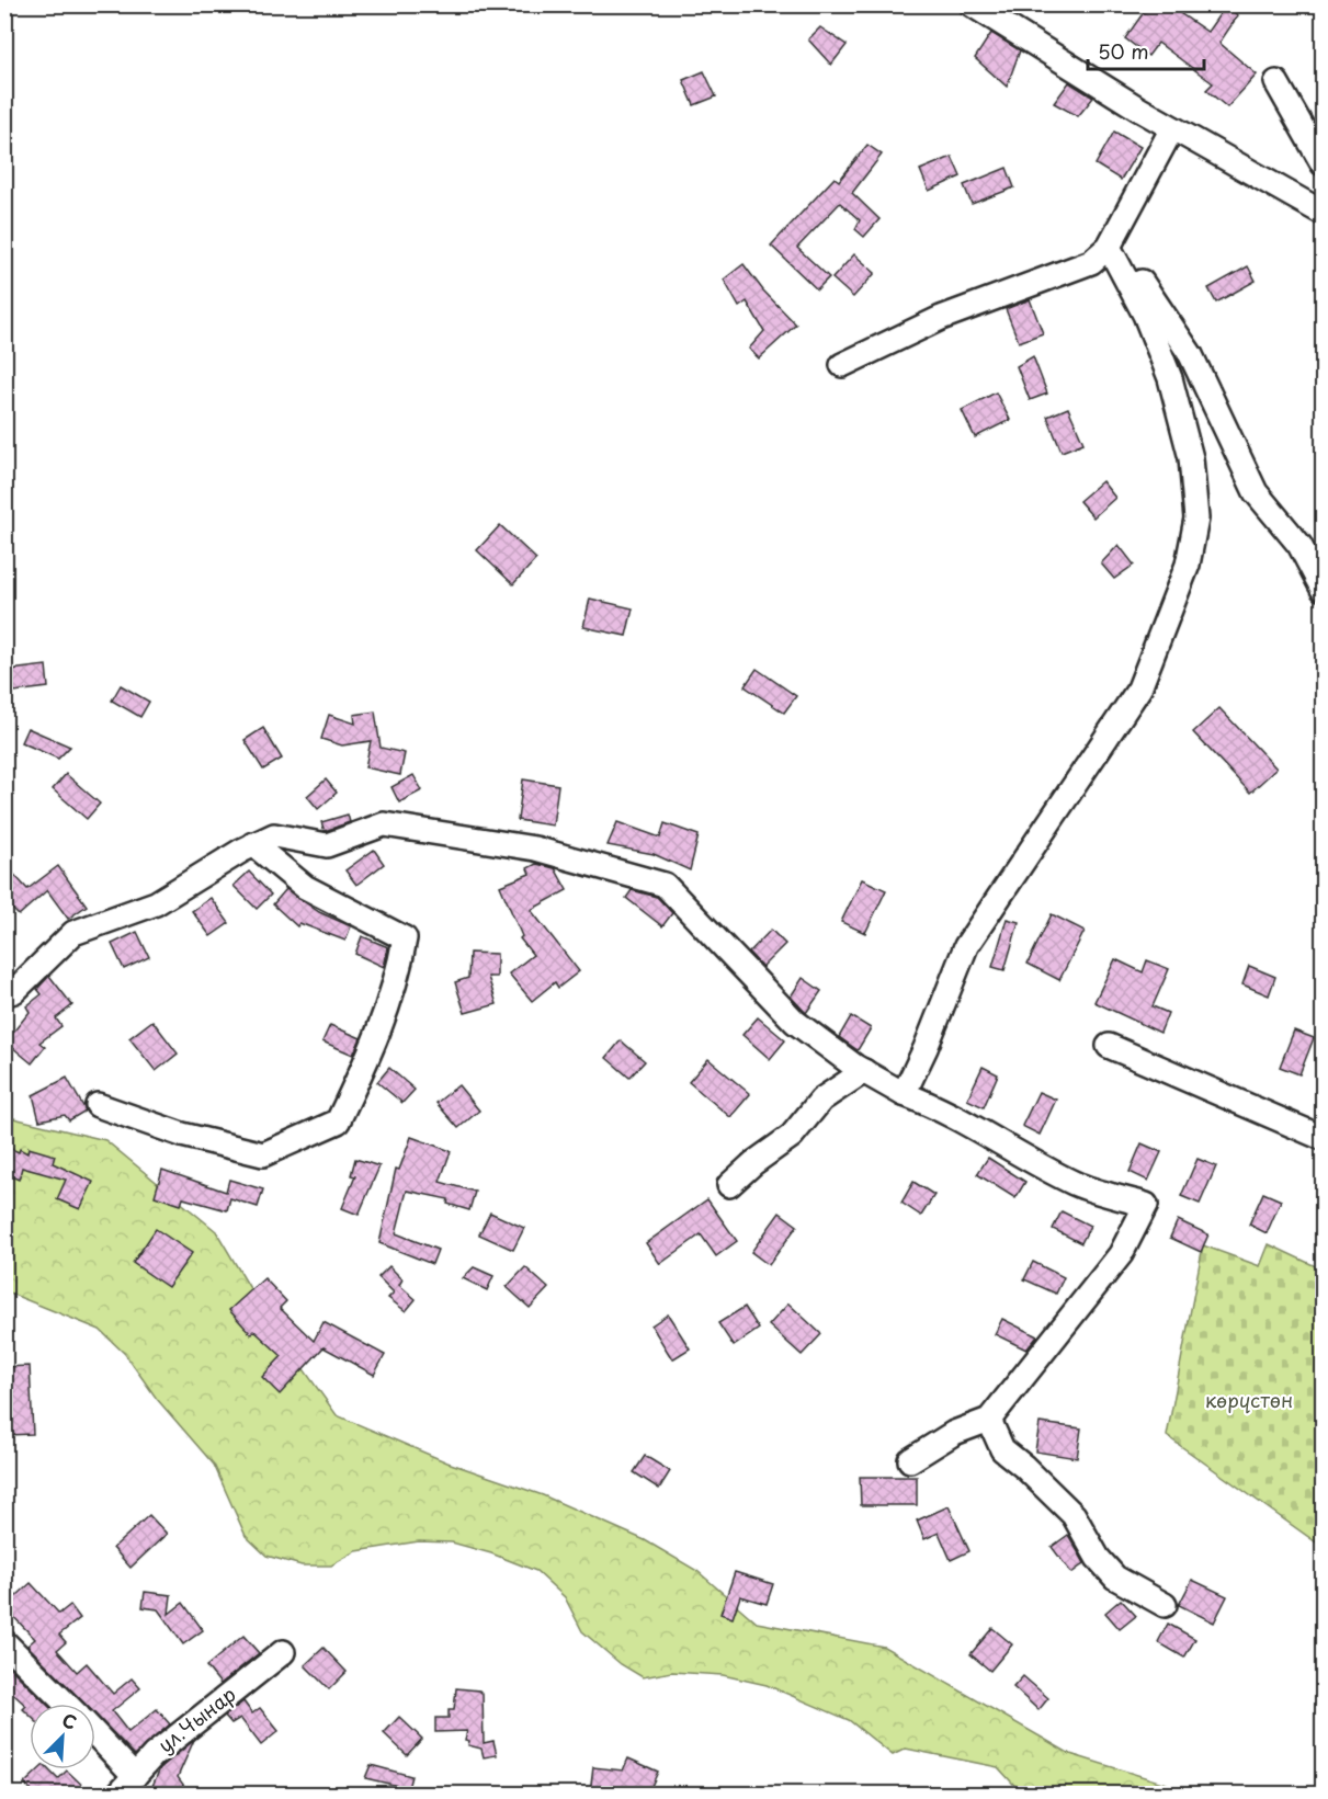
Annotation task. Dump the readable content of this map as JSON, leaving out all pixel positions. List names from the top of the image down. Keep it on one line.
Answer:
{"streets":{"street":["ул.Чынар"]},"parks":["көрүстөн"],"scale_bar":"50 m","north":"top right"}
